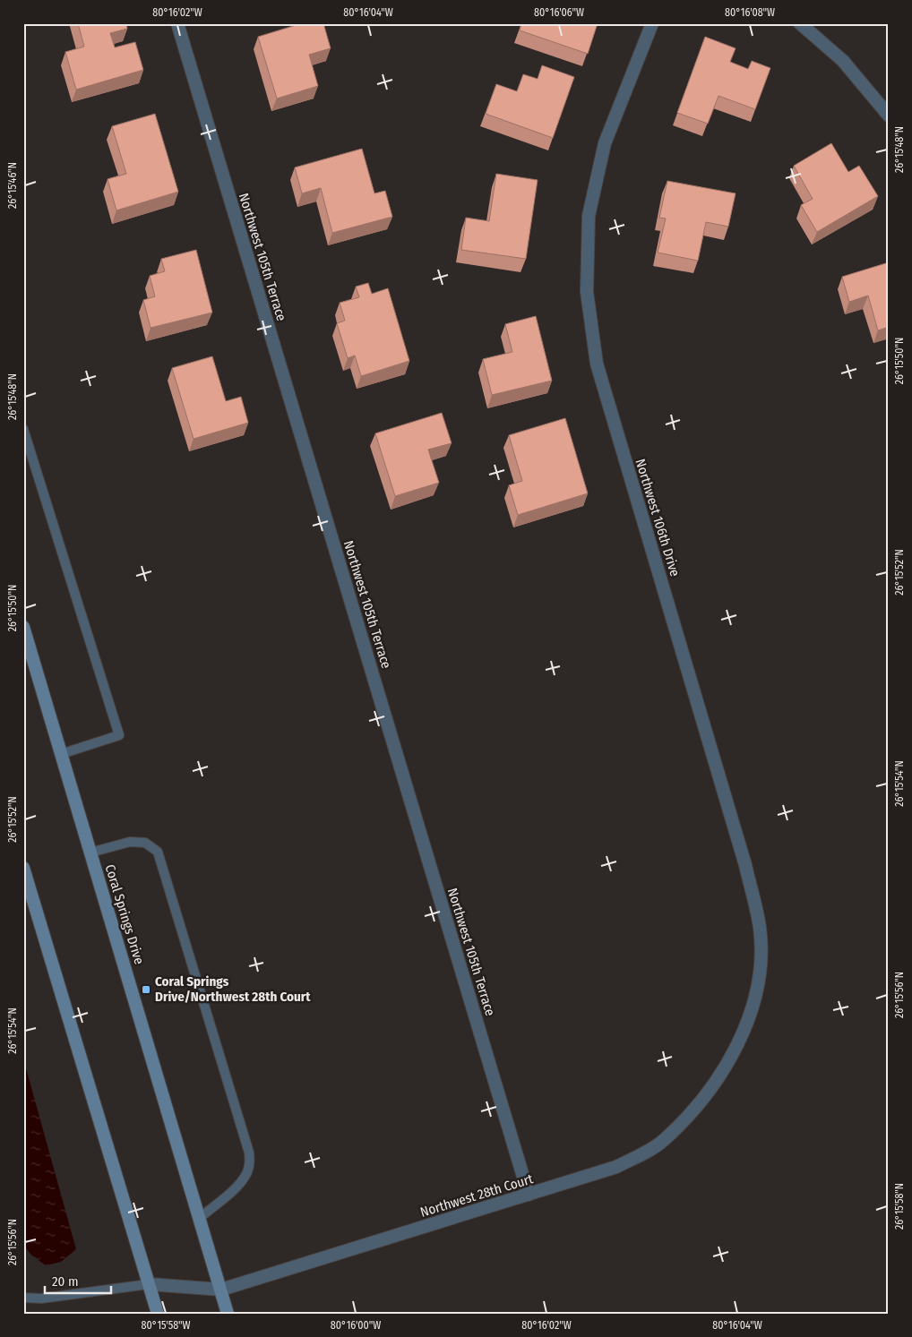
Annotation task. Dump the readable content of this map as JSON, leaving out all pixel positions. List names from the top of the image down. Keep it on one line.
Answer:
{"streets":{"main road":["Coral Springs Drive"],"street":["Northwest 105th Terrace","Northwest 106th Drive","Northwest 28th Court"]},"crossings":[["Northwest 105th Terrace","Northwest 28th Court"],["Northwest 106th Drive","Northwest 28th Court"],["Coral Springs Drive","Northwest 28th Court"]],"places":{"transit":["Coral Springs Drive/Northwest 28th Court"]},"scale_bar":"20 m","coordinates":["80°16'02\"W","80°16'04\"W","80°16'06\"W","80°16'08\"W","26°15'48\"N","26°15'46\"N","26°15'50\"N","26°15'52\"N","26°15'54\"N","26°15'56\"N","26°15'58\"N","80°15'58\"W","80°16'00\"W"]}
